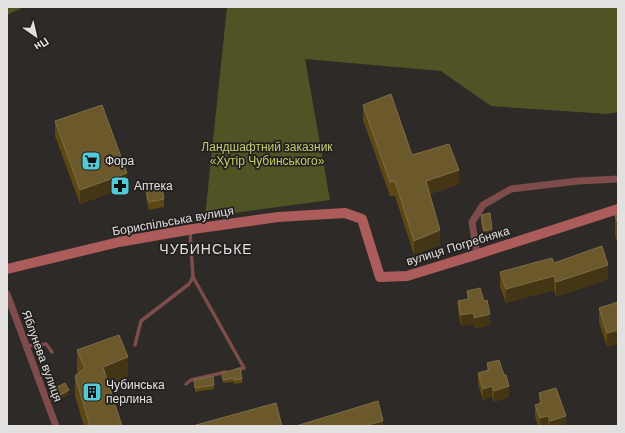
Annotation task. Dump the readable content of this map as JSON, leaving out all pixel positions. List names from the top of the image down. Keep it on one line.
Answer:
{"streets":{"street":["Бориспільська вулиця","вулиця Погребняка","Яблунева вулиця"]},"crossings":[["Бориспільська вулиця","вулиця Погребняка"]],"districts":["ЧУБИНСЬКЕ"],"parks":["Ландшафтний заказник «Хутір Чубинського»"],"places":{"supermarket":["Фора"],"pharmacy":["Аптека"],"building":["Чубинська перлина"]},"north":"bottom right"}
